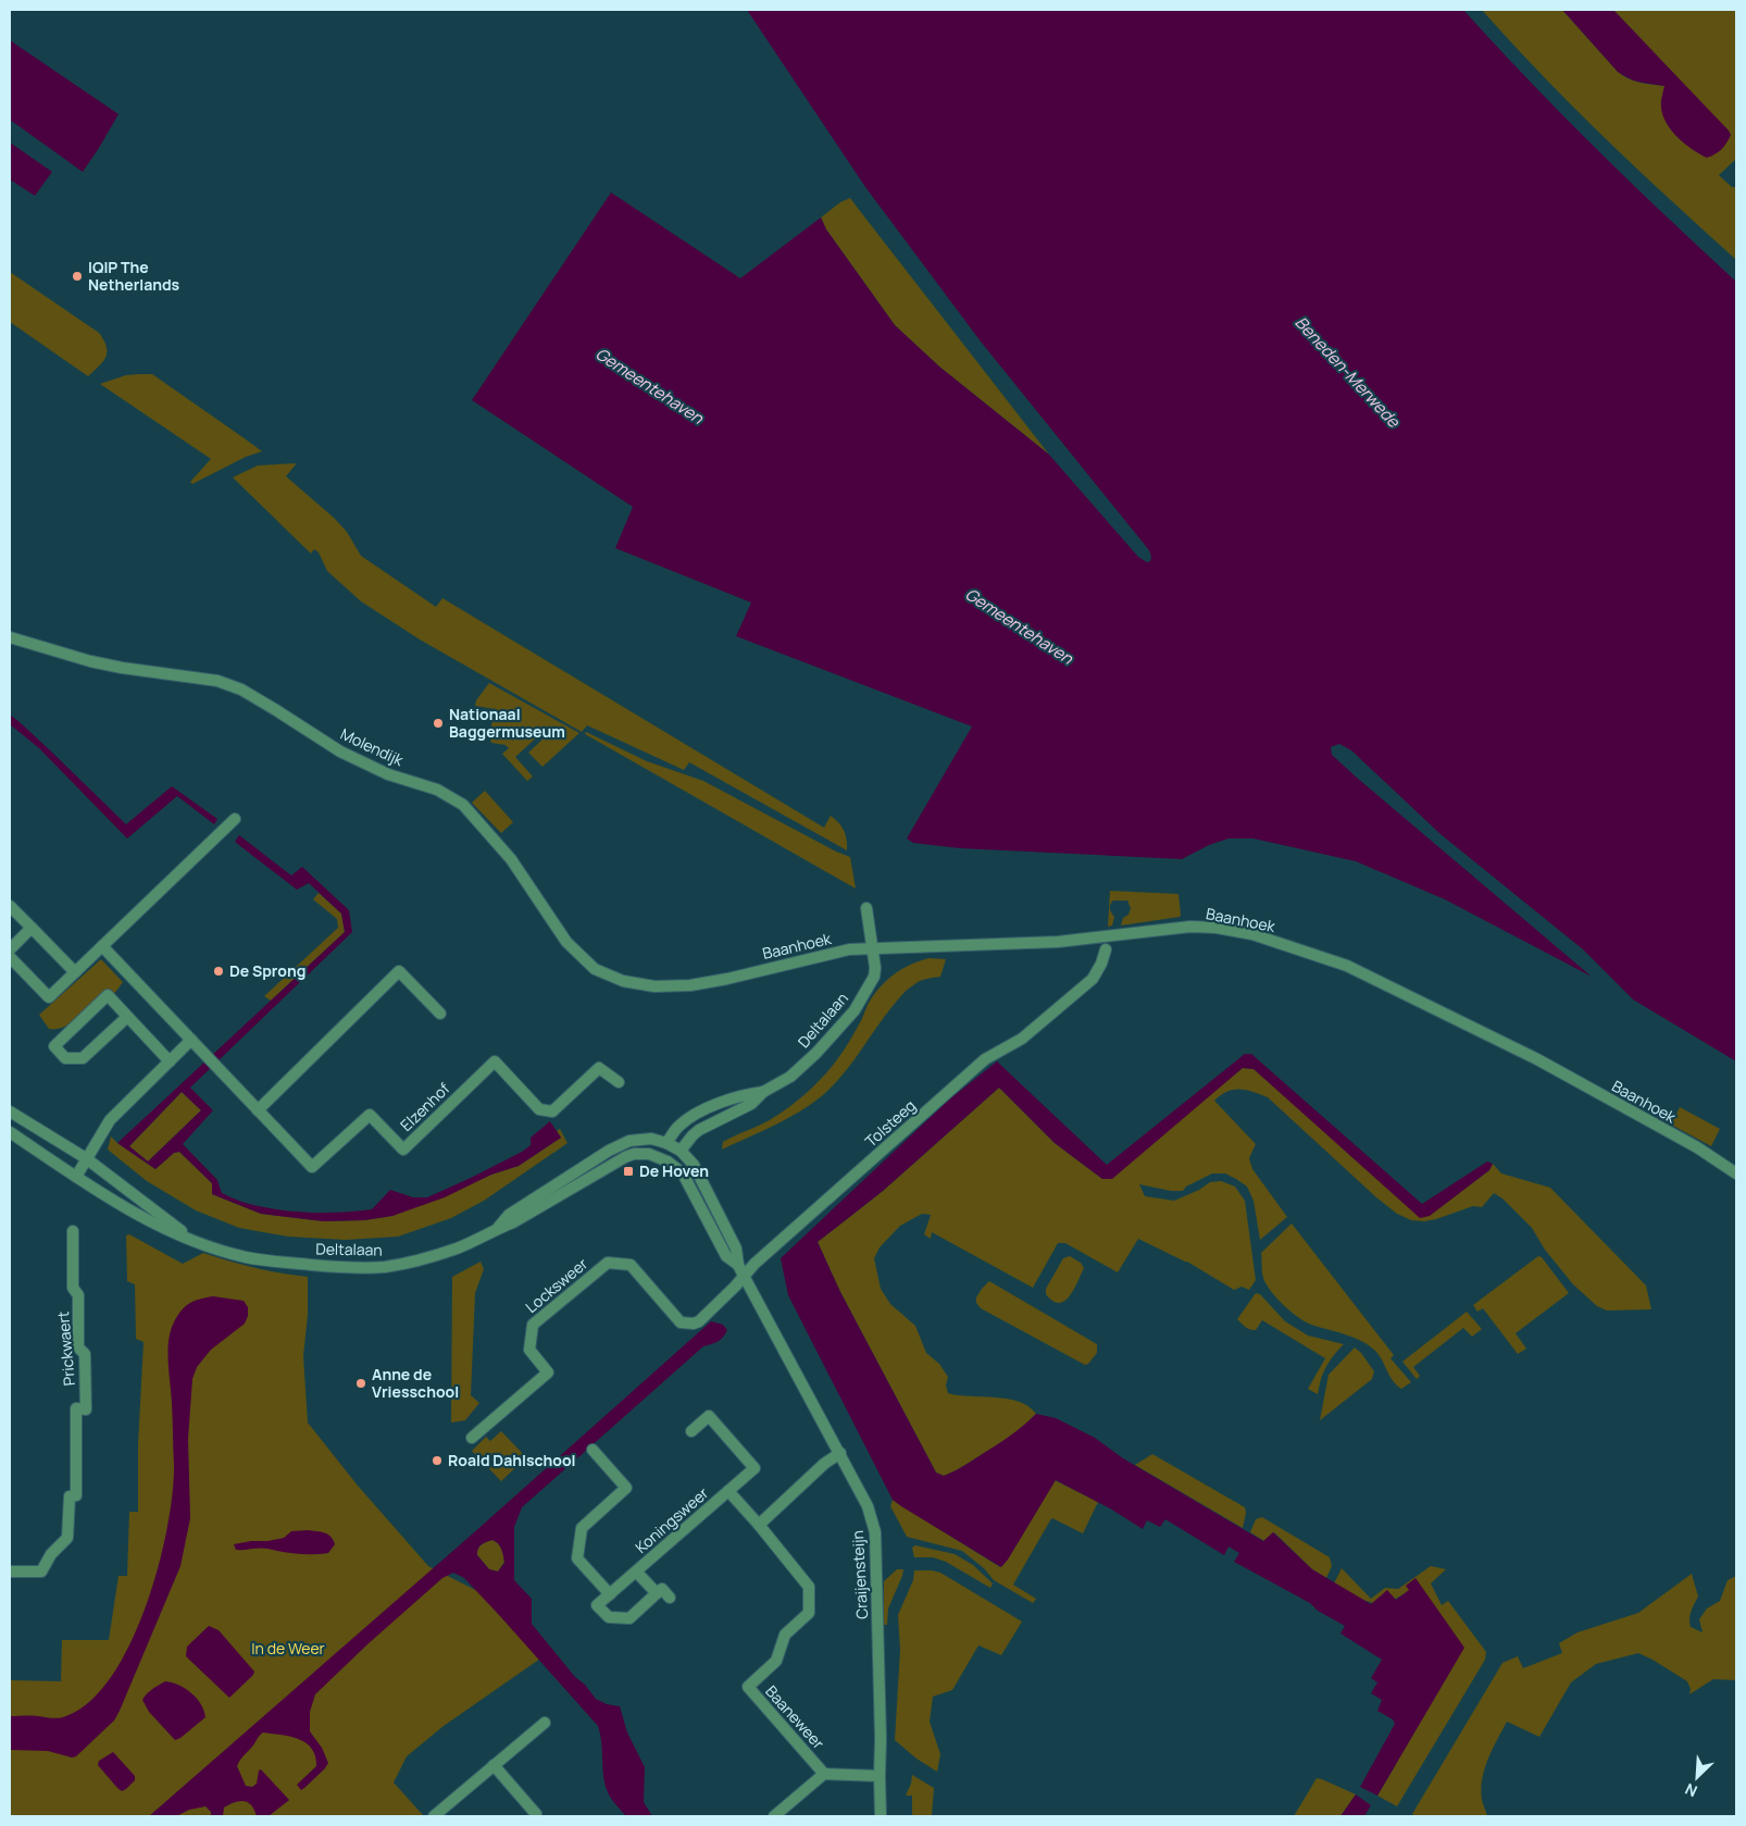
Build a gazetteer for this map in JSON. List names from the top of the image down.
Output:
{
  "streets": {
    "street": [
      "Molendijk",
      "Baanhoek",
      "Deltalaan",
      "Elzenhof",
      "Tolsteeg",
      "Locksweer",
      "Prickwaert",
      "Koningsweer",
      "Craijensteijn",
      "Baaneweer"
    ]
  },
  "crossings": [
    ["Molendijk", "Baanhoek"],
    ["Baanhoek", "Deltalaan"],
    ["Deltalaan", "Craijensteijn"],
    ["Tolsteeg", "Locksweer"],
    ["Tolsteeg", "Craijensteijn"],
    ["Koningsweer", "Baaneweer"]
  ],
  "water": ["Beneden-Merwede", "Gemeentehaven"],
  "parks": ["In de Weer"],
  "places": {
    "other": [
      "IQIP The Netherlands",
      "Nationaal Baggermuseum",
      "De Sprong",
      "Anne de Vriesschool",
      "Roald Dahlschool"
    ],
    "transit": ["De Hoven"]
  },
  "north": "bottom left"
}
